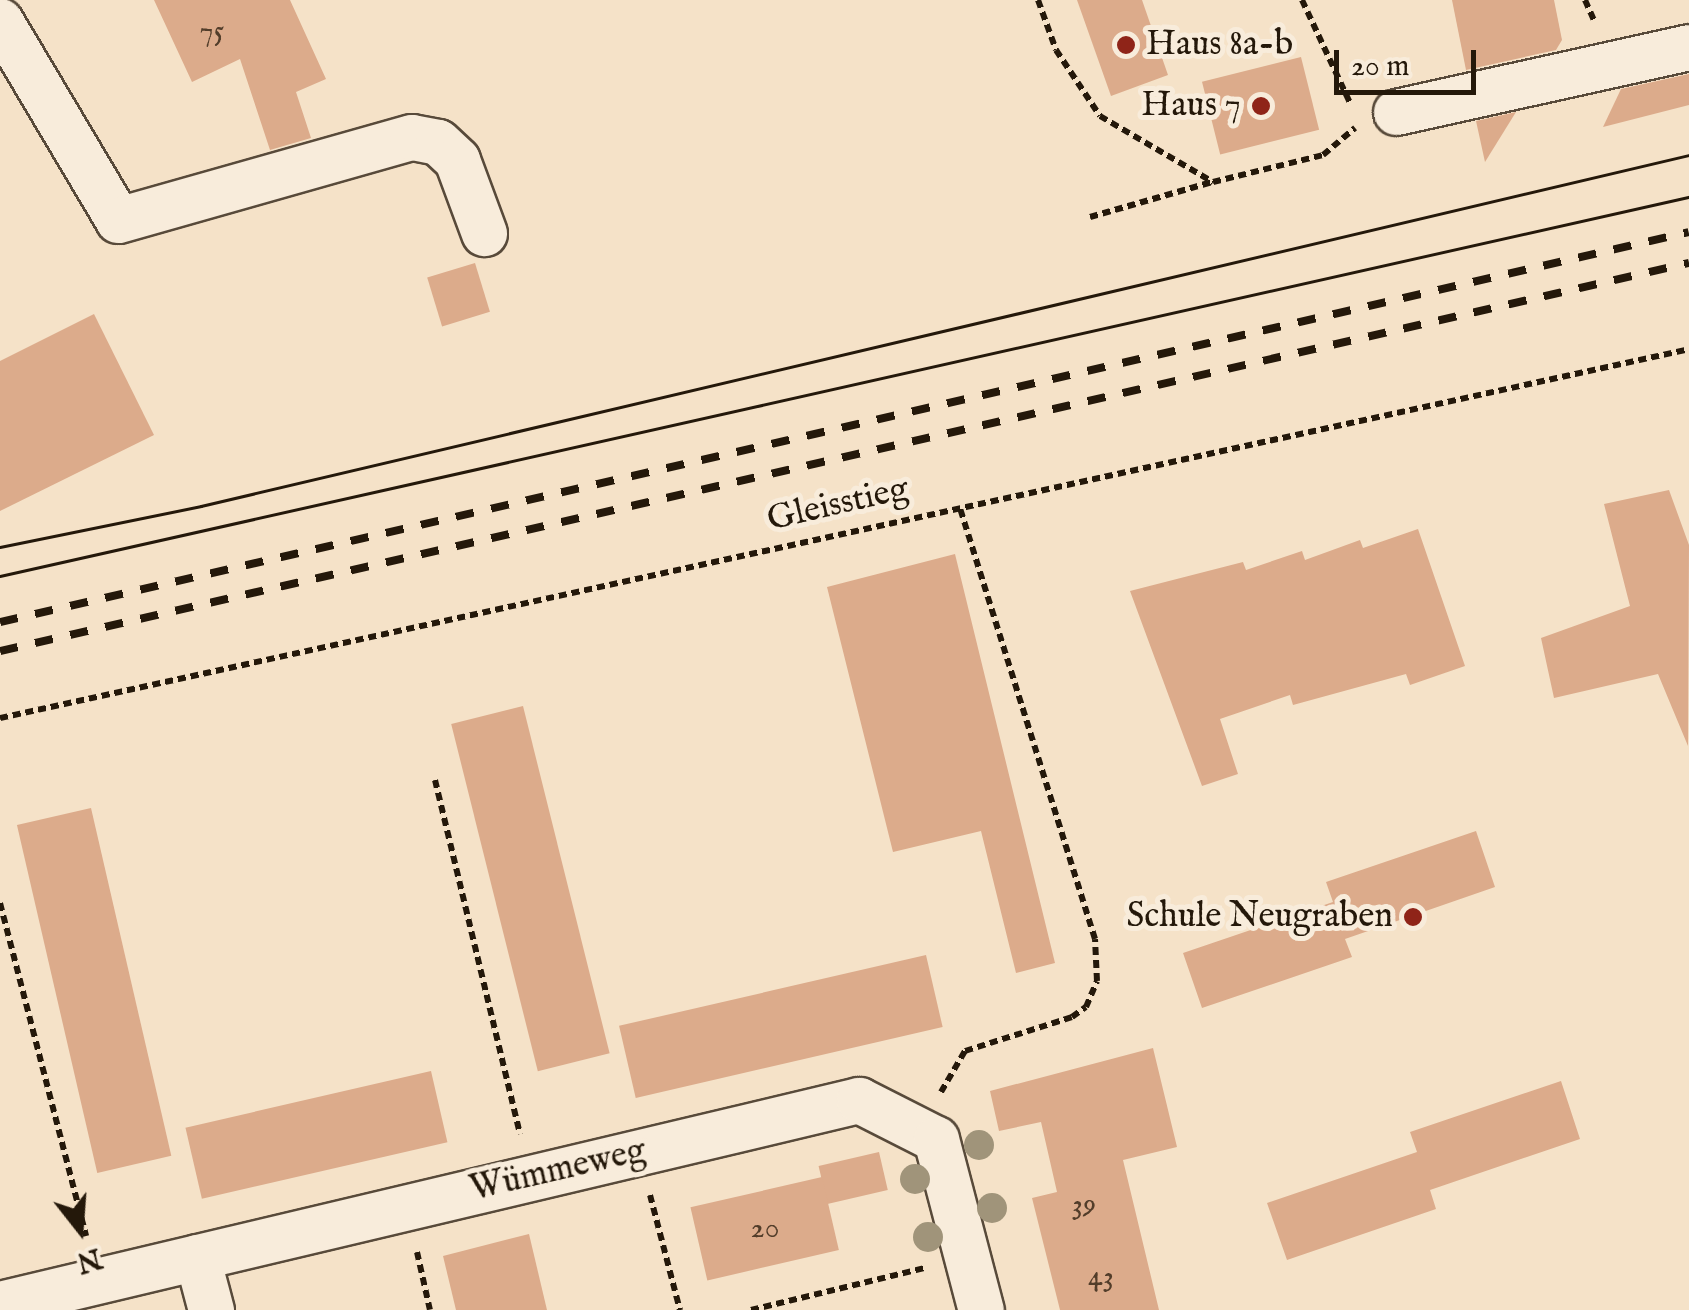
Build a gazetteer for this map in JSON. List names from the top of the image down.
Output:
{
  "streets": {
    "street": ["Wümmeweg"],
    "path": ["Gleisstieg"]
  },
  "places": ["Haus 8a-b", "Haus 7", "Schule Neugraben"],
  "house_numbers": [
    "75",
    "39",
    "20",
    "43"
  ],
  "scale_bar": "20 m",
  "north": "bottom"
}
